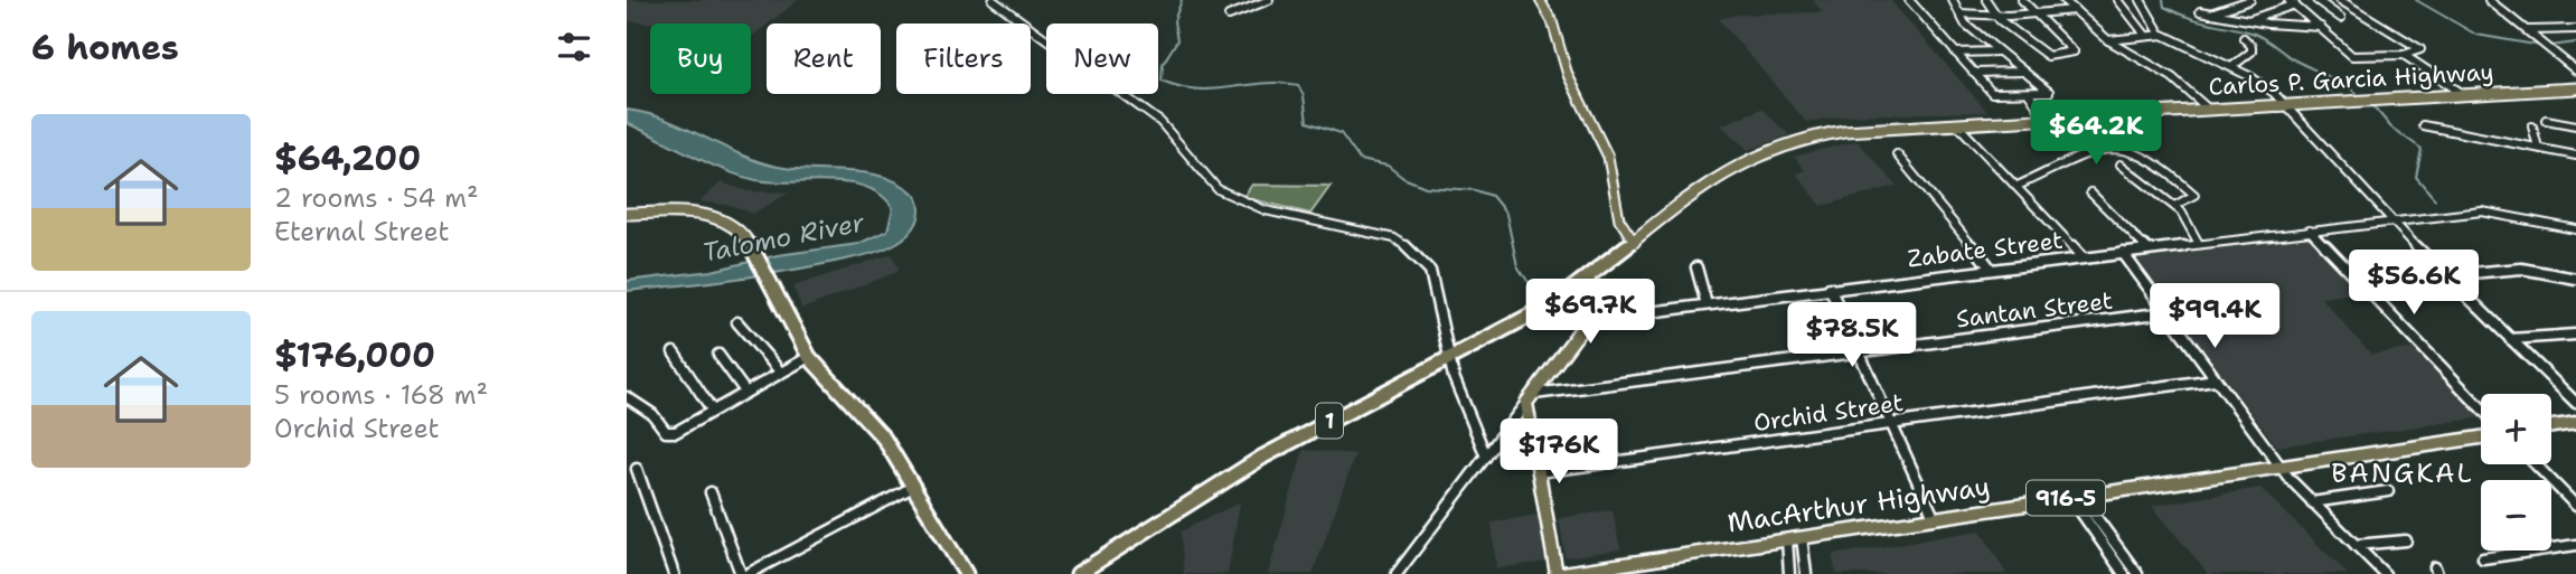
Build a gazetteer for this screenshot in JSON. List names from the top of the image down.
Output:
{
  "streets": {
    "highway": ["Carlos P. Garcia Highway", "1"],
    "main road": ["916-5", "MacArthur Highway"],
    "street": ["Zabate Street", "Santan Street", "Orchid Street"]
  },
  "districts": ["BANGKAL"],
  "water": ["Talomo River"],
  "page": {
    "heading": "6 homes",
    "chip": [
      "Buy",
      "Rent",
      "Filters",
      "New"
    ],
    "list": [
      {
        "name": "$64,200",
        "note": "2 rooms · 54 m² · Eternal Street"
      },
      {
        "name": "$176,000",
        "note": "5 rooms · 168 m² · Orchid Street"
      }
    ],
    "price": [
      "$64.2K",
      "$56.6K",
      "$69.7K",
      "$99.4K",
      "$78.5K",
      "$176K"
    ],
    "map_buttons": ["+", "−"]
  }
}
